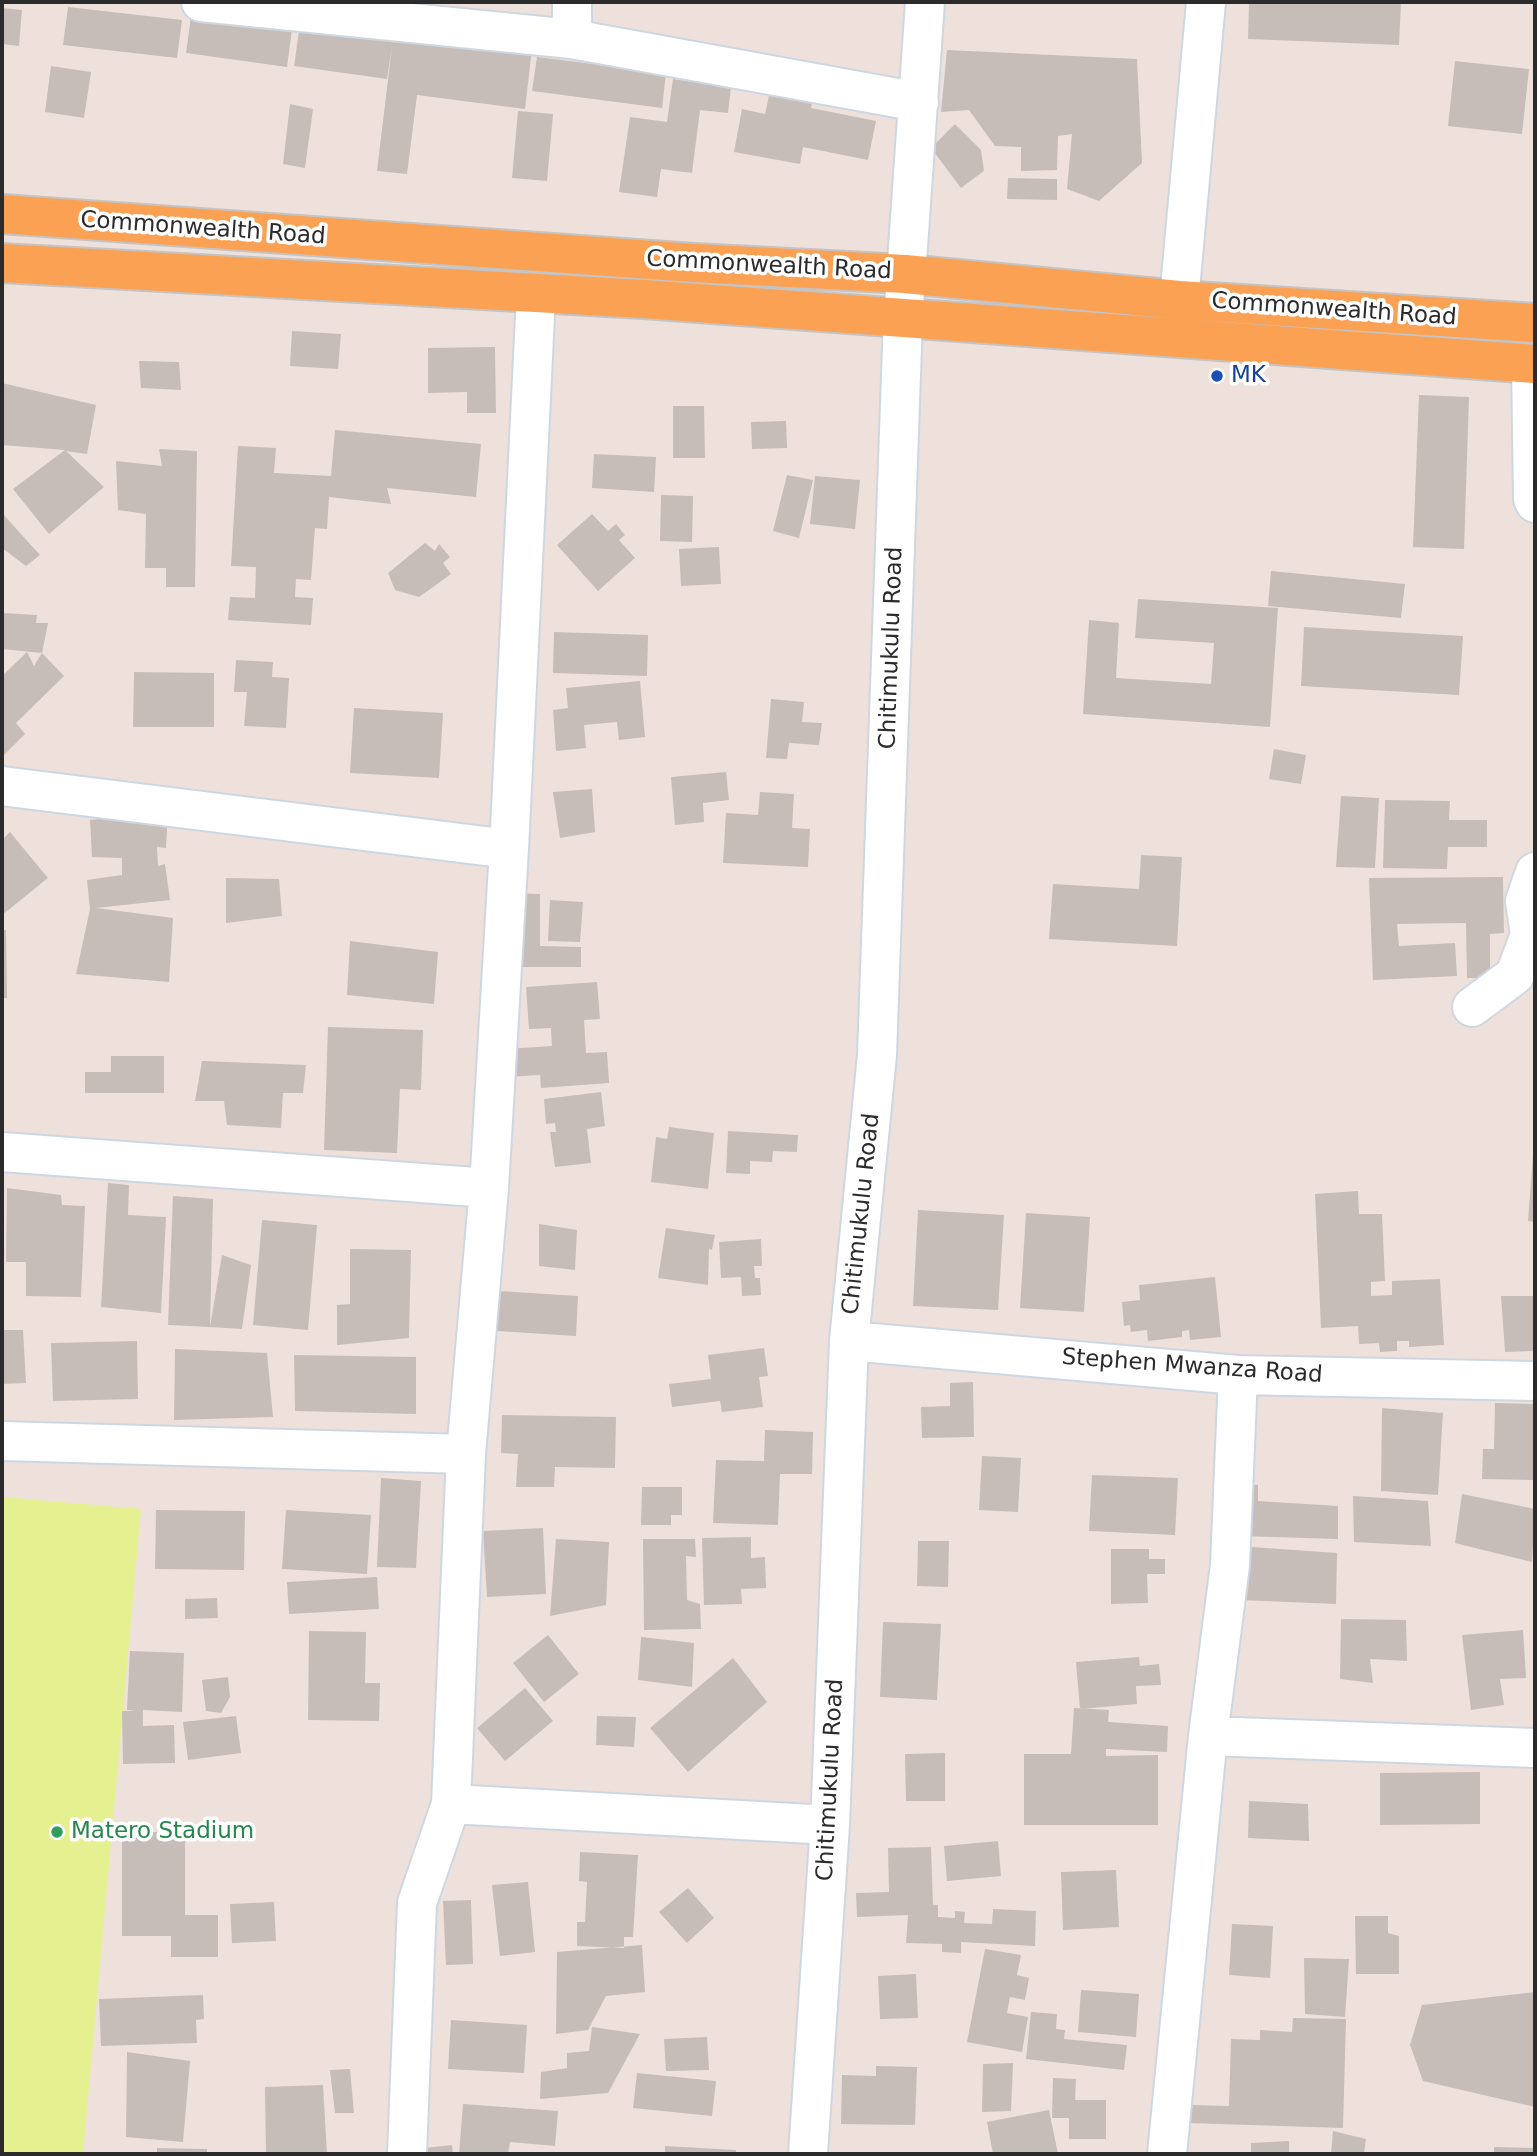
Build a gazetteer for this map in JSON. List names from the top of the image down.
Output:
{
  "streets": {
    "main road": ["Commonwealth Road"],
    "street": ["Chitimukulu Road", "Stephen Mwanza Road"]
  },
  "crossings": [
    ["Commonwealth Road", "Chitimukulu Road"],
    ["Chitimukulu Road", "Stephen Mwanza Road"]
  ],
  "places": ["MK", "Matero Stadium"]
}
